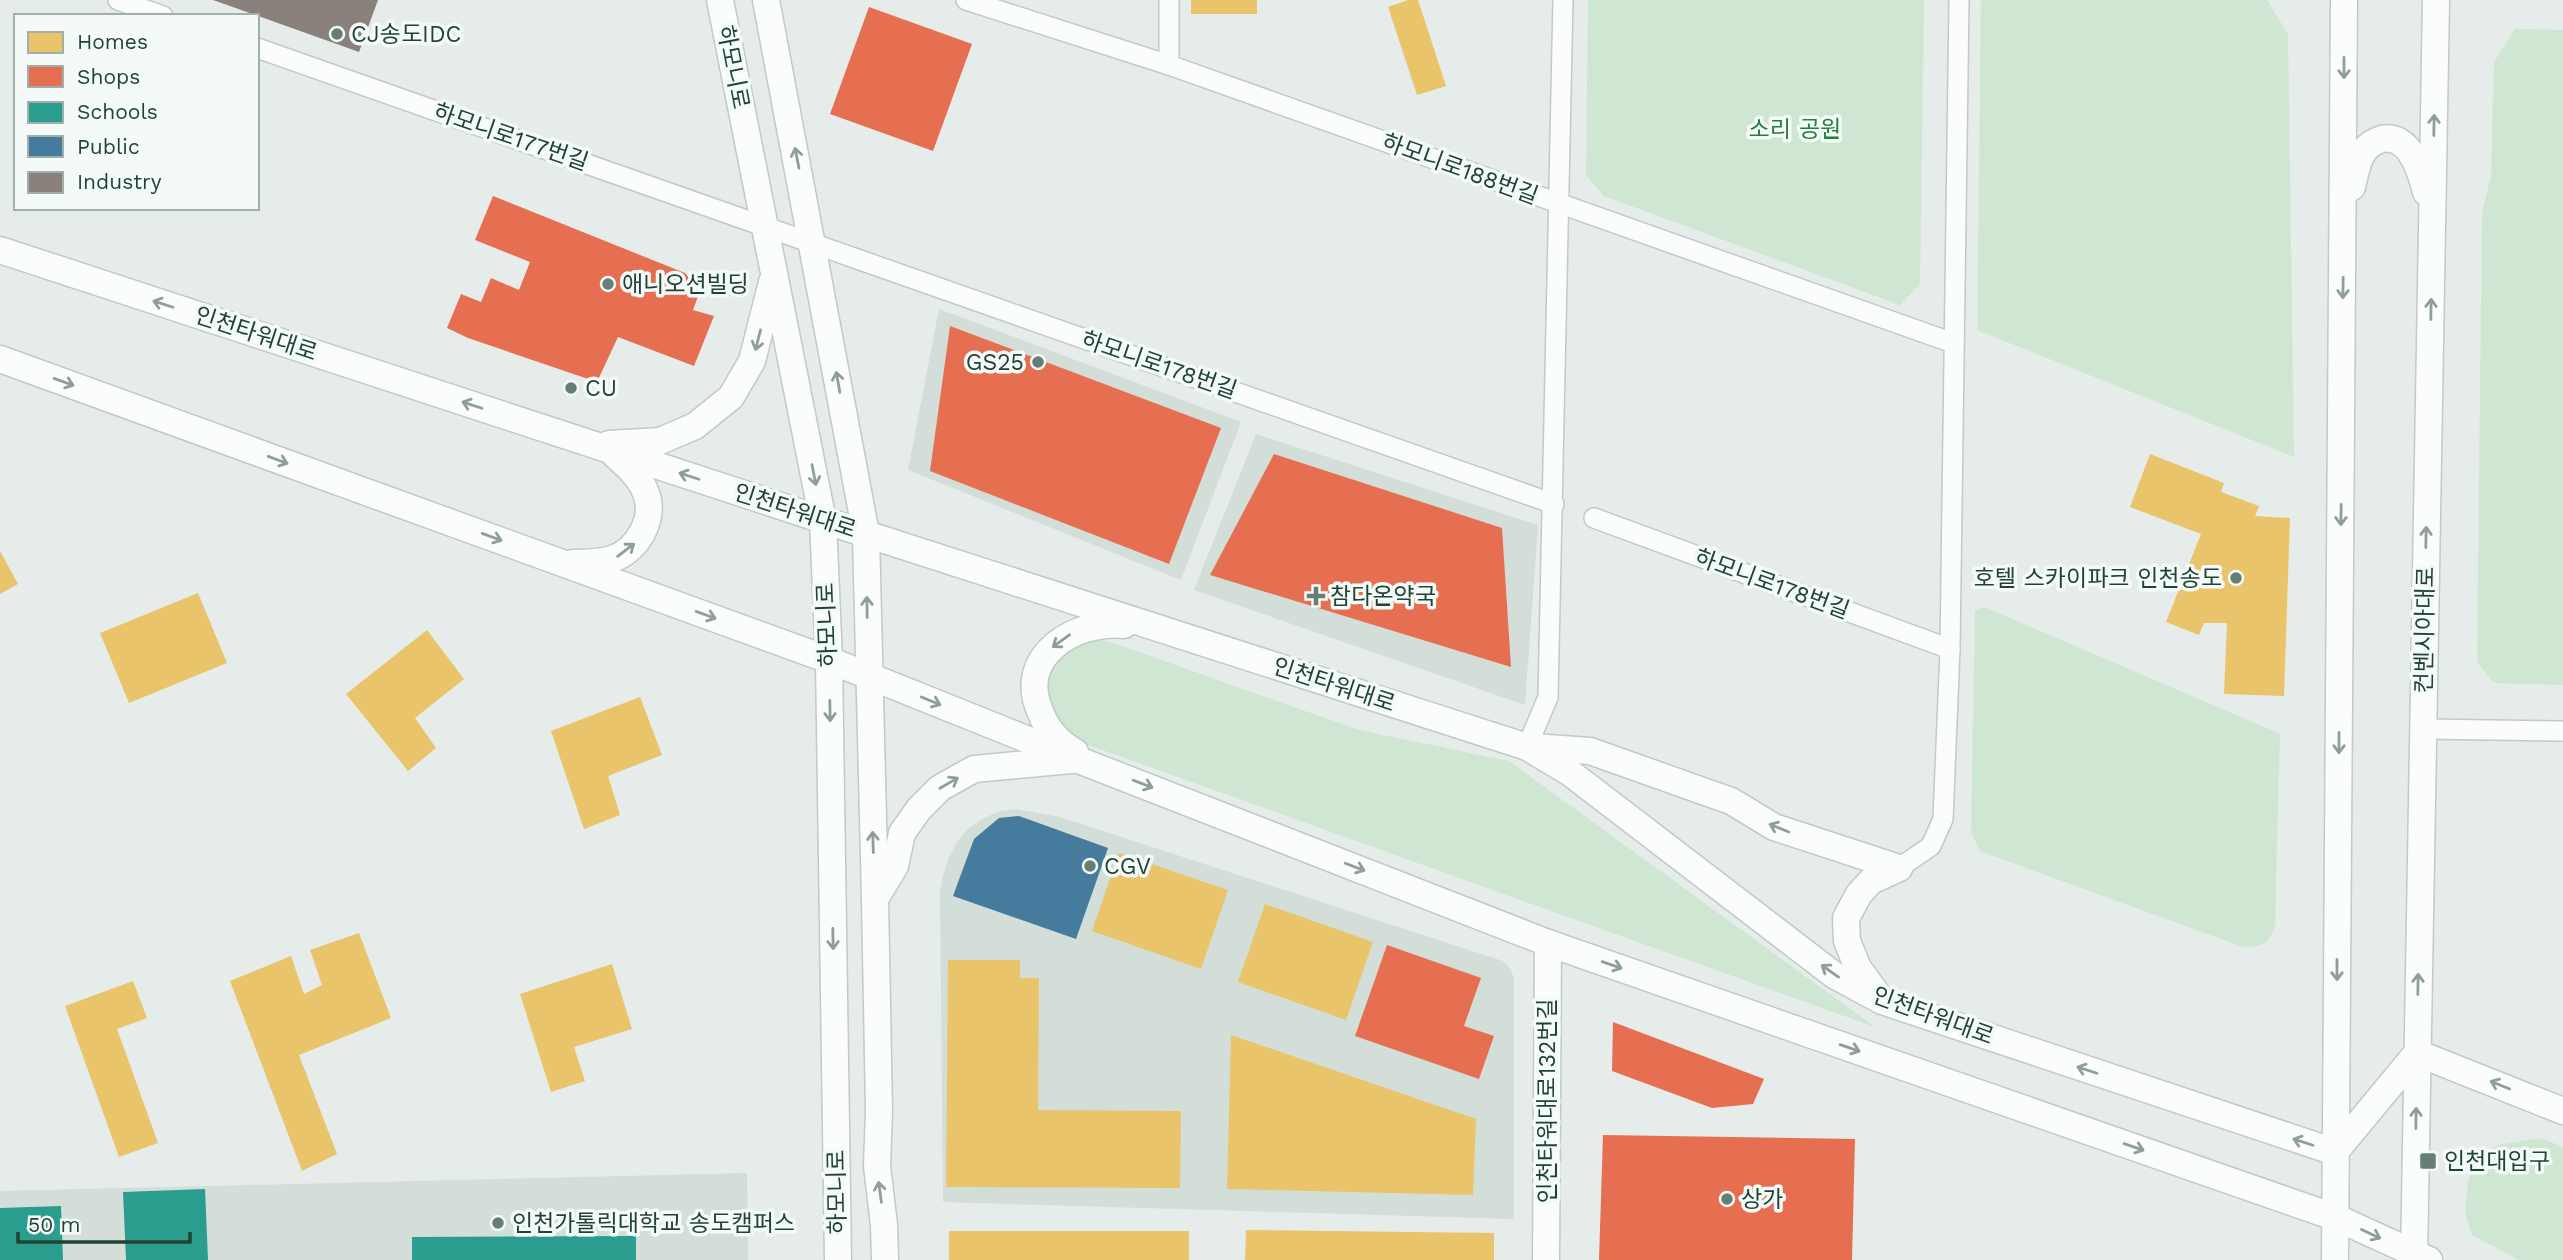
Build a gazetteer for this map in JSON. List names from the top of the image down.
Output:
{
  "streets": {
    "main road": [
      "하모니로",
      "인천타워대로",
      "컨벤시아대로",
      "인천타워대로132번길"
    ],
    "street": ["하모니로177번길", "하모니로188번길", "하모니로178번길"]
  },
  "crossings": [
    ["하모니로", "하모니로177번길"],
    ["하모니로", "인천타워대로"],
    ["하모니로", "하모니로178번길"],
    ["하모니로177번길", "하모니로178번길"]
  ],
  "parks": ["소리 공원"],
  "places": {
    "other": [
      "CJ송도IDC",
      "애니오션빌딩",
      "GS25",
      "CU",
      "호텔 스카이파크 인천송도",
      "CGV",
      "상가",
      "인천가톨릭대학교 송도캠퍼스"
    ],
    "health": ["참다온약국"],
    "transit": ["인천대입구"]
  },
  "legend": [
    "Homes",
    "Shops",
    "Schools",
    "Public",
    "Industry"
  ],
  "scale_bar": "50 m"
}
